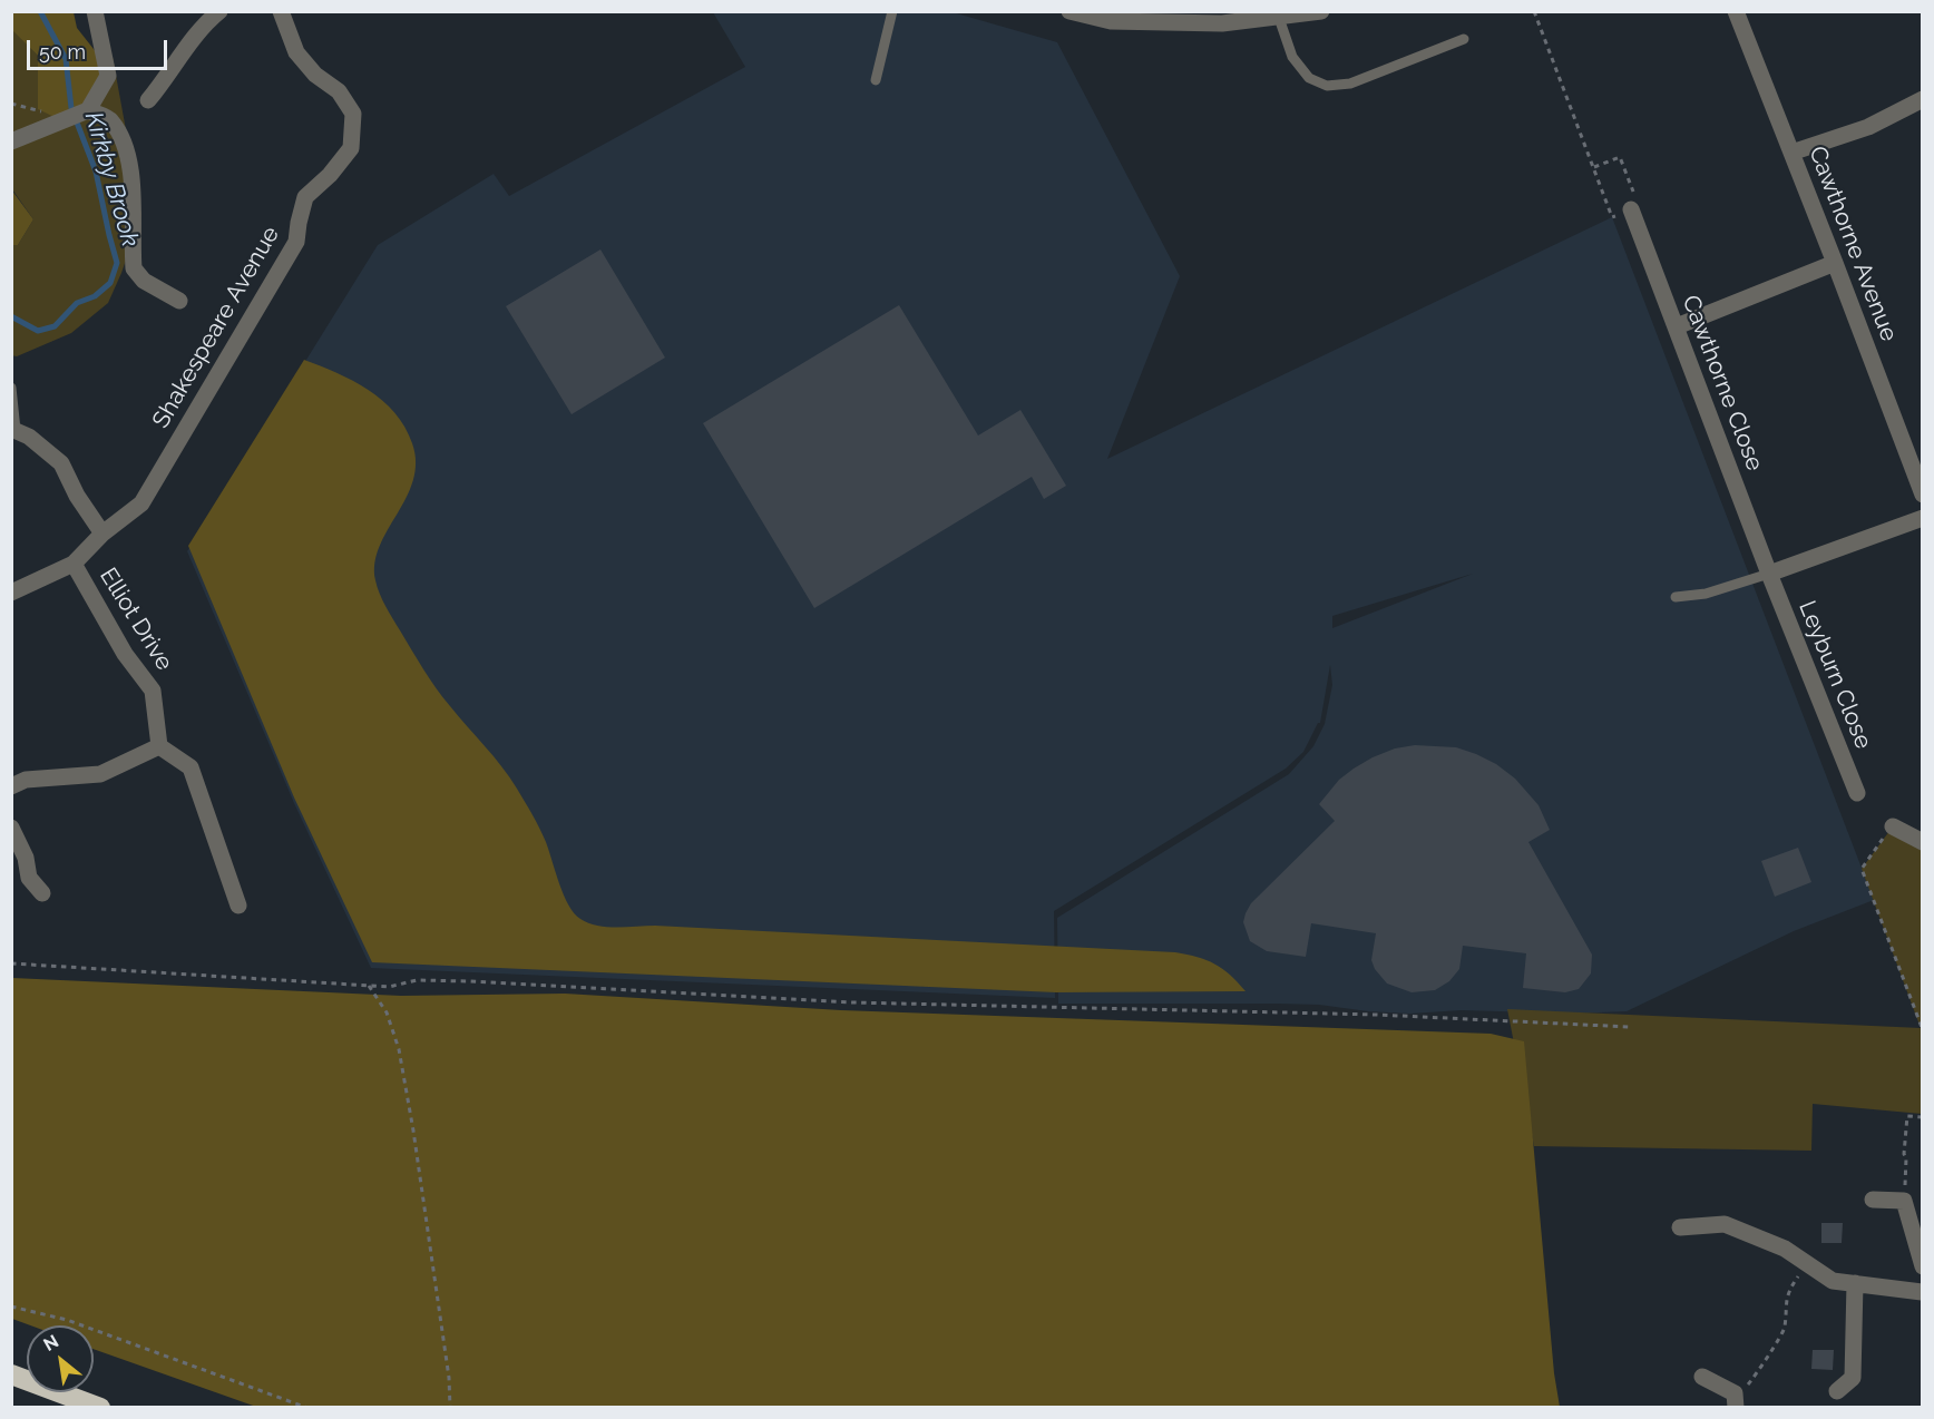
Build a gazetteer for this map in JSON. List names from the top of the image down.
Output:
{
  "streets": {
    "street": [
      "Cawthorne Avenue",
      "Shakespeare Avenue",
      "Cawthorne Close",
      "Elliot Drive",
      "Leyburn Close"
    ]
  },
  "crossings": [
    ["Shakespeare Avenue", "Elliot Drive"],
    ["Cawthorne Close", "Leyburn Close"]
  ],
  "water": ["Kirkby Brook"],
  "scale_bar": "50 m",
  "north": "top left"
}
